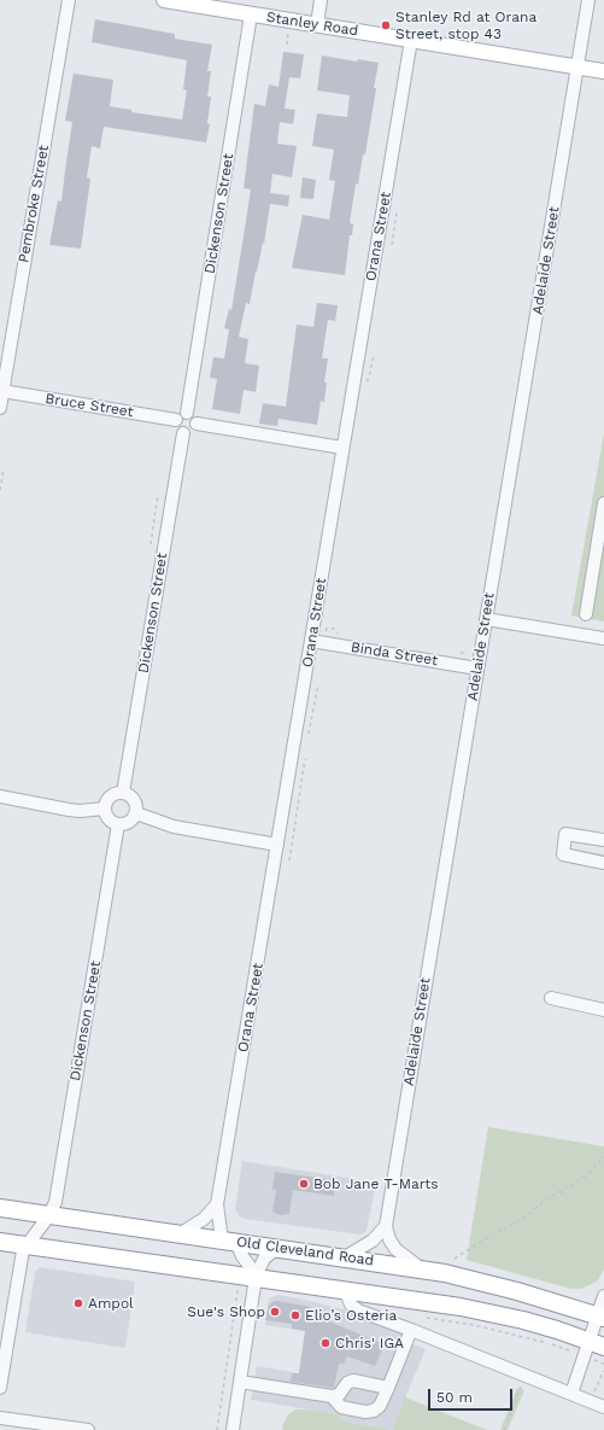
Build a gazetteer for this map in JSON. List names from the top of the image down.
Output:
{
  "streets": {
    "highway": ["Old Cleveland Road"],
    "main road": ["Stanley Road"],
    "street": [
      "Pembroke Street",
      "Dickenson Street",
      "Orana Street",
      "Adelaide Street",
      "Bruce Street",
      "Binda Street"
    ]
  },
  "crossings": [
    ["Stanley Road", "Dickenson Street"],
    ["Stanley Road", "Orana Street"],
    ["Stanley Road", "Adelaide Street"],
    ["Pembroke Street", "Bruce Street"],
    ["Dickenson Street", "Bruce Street"],
    ["Dickenson Street", "Old Cleveland Road"],
    ["Orana Street", "Binda Street"],
    ["Orana Street", "Old Cleveland Road"],
    ["Adelaide Street", "Binda Street"]
  ],
  "places": [
    "Stanley Rd at Orana Street, stop 43",
    "Bob Jane T-Marts",
    "Ampol",
    "Sue's Shop",
    "Elio’s Osteria",
    "Chris' IGA"
  ],
  "scale_bar": "50 m"
}
